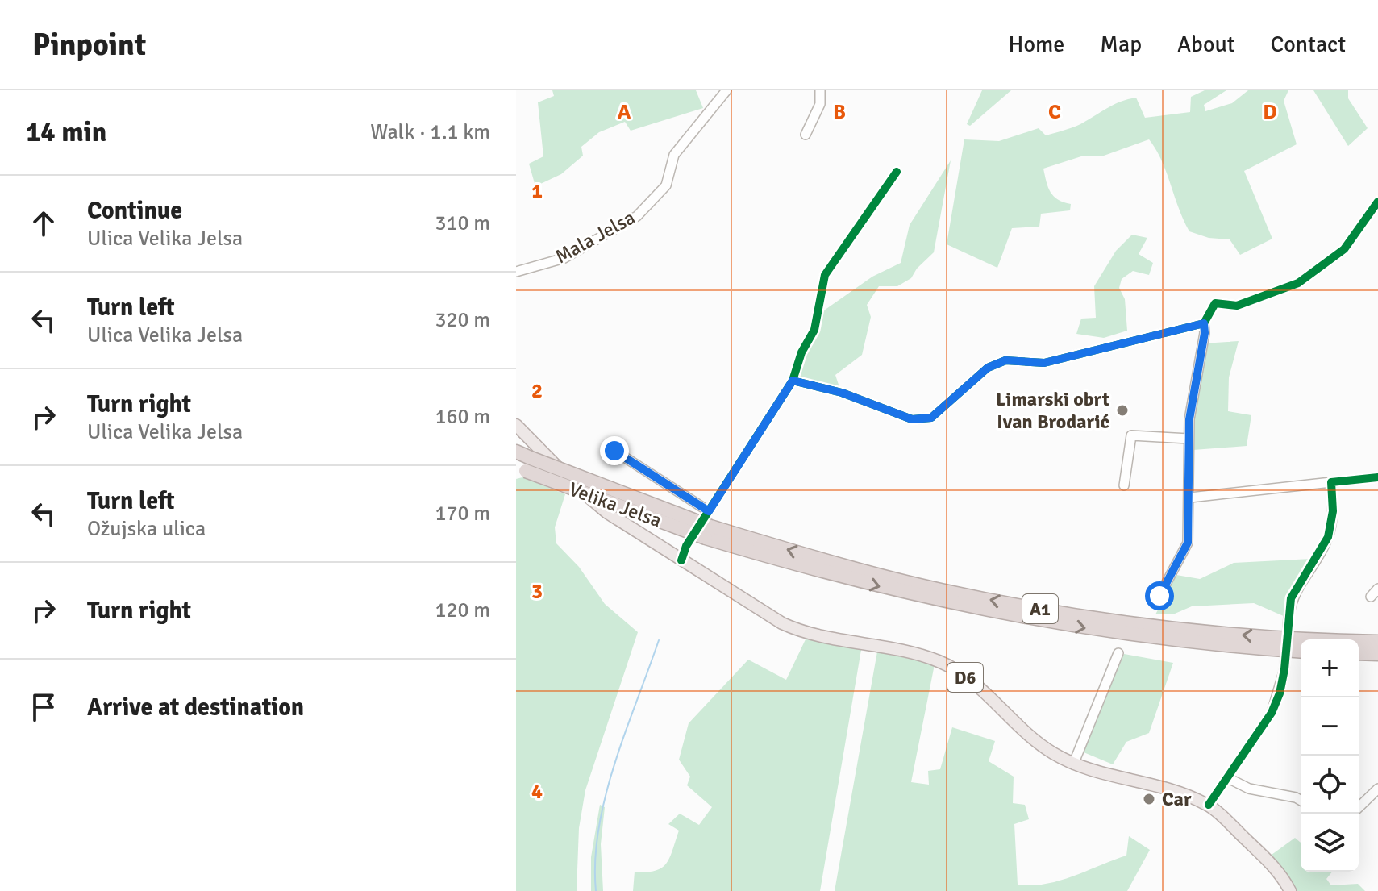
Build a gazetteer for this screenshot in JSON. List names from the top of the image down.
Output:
{
  "streets": {
    "highway": ["Velika Jelsa", "A1"],
    "main road": ["D6"],
    "street": ["Mala Jelsa"]
  },
  "crossings": [
    ["Velika Jelsa", "A1"]
  ],
  "places": ["Limarski obrt Ivan Brodarić", "Car"],
  "page": {
    "header": "Pinpoint",
    "nav": [
      "Home",
      "Map",
      "About",
      "Contact"
    ],
    "heading": ["14 min", "Walk · 1.1 km"],
    "list": [
      ["Continue", "Ulica Velika Jelsa", "310 m"],
      ["Turn left", "Ulica Velika Jelsa", "320 m"],
      ["Turn right", "Ulica Velika Jelsa", "160 m"],
      ["Turn left", "Ožujska ulica", "170 m"],
      ["Turn right", "120 m"],
      "Arrive at destination"
    ],
    "map_buttons": ["+", "−"]
  },
  "grid": {
    "columns": [
      "A",
      "B",
      "C",
      "D"
    ],
    "rows": [
      "1",
      "2",
      "3",
      "4"
    ]
  }
}
